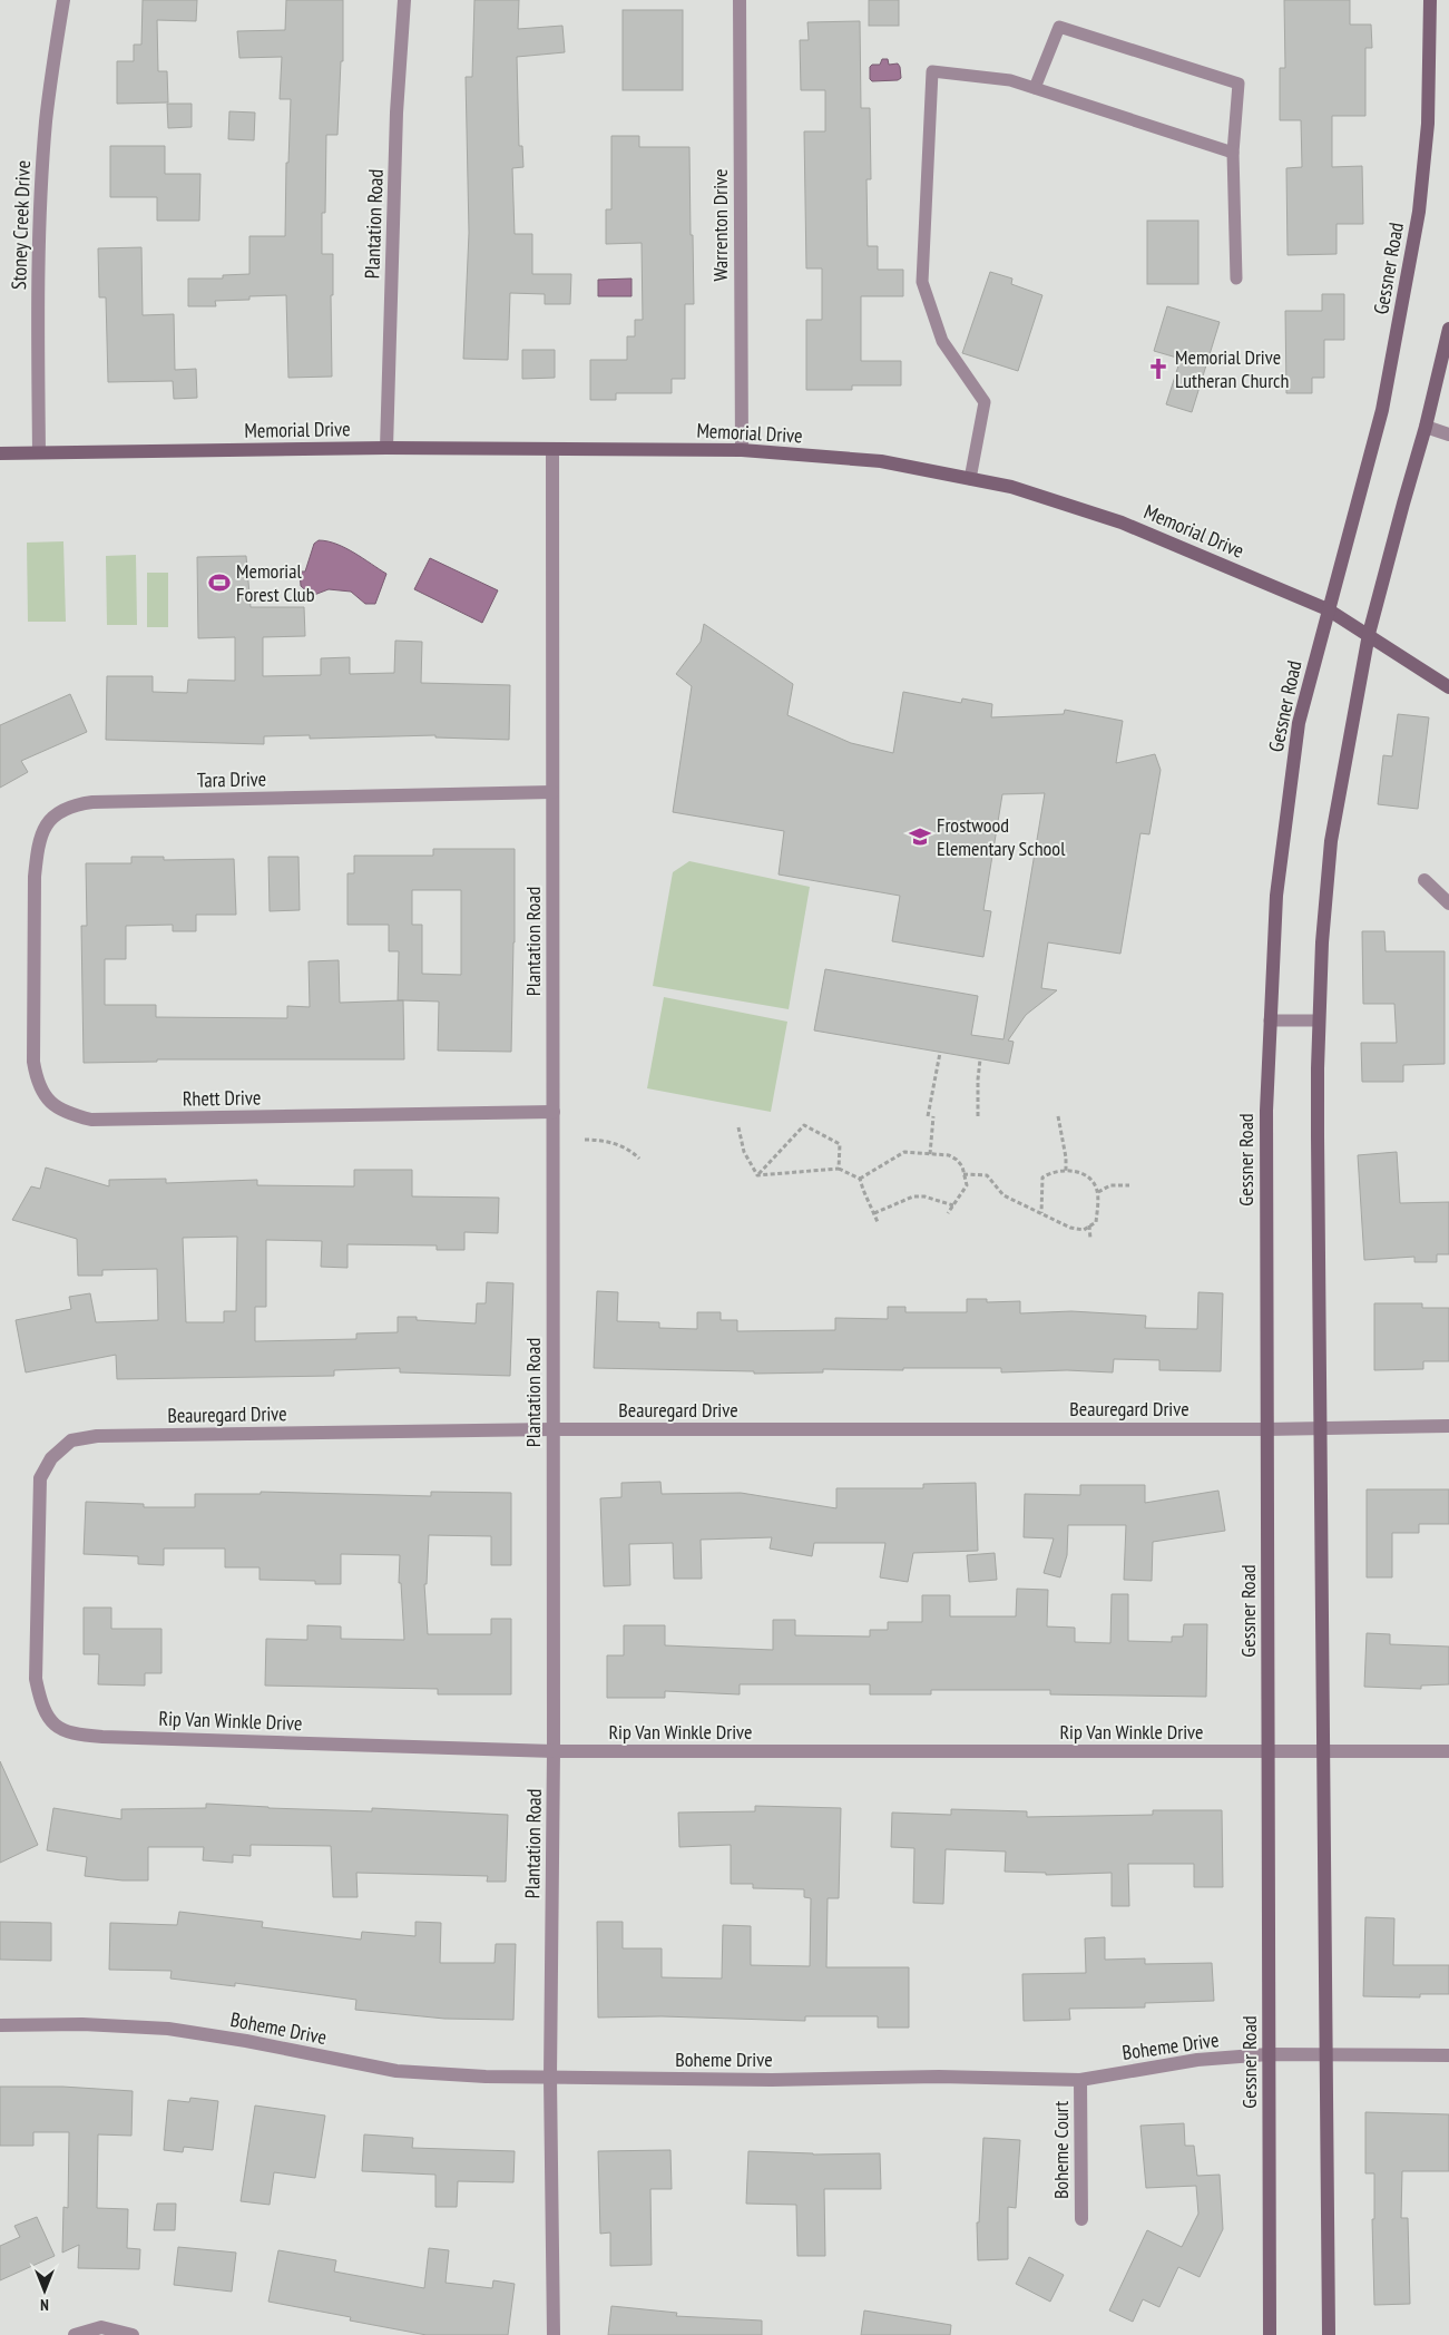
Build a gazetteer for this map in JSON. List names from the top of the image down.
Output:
{
  "streets": {
    "main road": ["Gessner Road", "Memorial Drive"],
    "street": [
      "Plantation Road",
      "Stoney Creek Drive",
      "Warrenton Drive",
      "Tara Drive",
      "Rhett Drive",
      "Beauregard Drive",
      "Rip Van Winkle Drive",
      "Boheme Drive",
      "Boheme Court"
    ]
  },
  "crossings": [
    ["Plantation Road", "Memorial Drive"],
    ["Plantation Road", "Tara Drive"],
    ["Plantation Road", "Rhett Drive"],
    ["Plantation Road", "Beauregard Drive"],
    ["Plantation Road", "Rip Van Winkle Drive"],
    ["Plantation Road", "Boheme Drive"],
    ["Stoney Creek Drive", "Memorial Drive"],
    ["Warrenton Drive", "Memorial Drive"],
    ["Gessner Road", "Memorial Drive"],
    ["Gessner Road", "Beauregard Drive"],
    ["Gessner Road", "Rip Van Winkle Drive"],
    ["Gessner Road", "Boheme Drive"],
    ["Tara Drive", "Rhett Drive"],
    ["Beauregard Drive", "Rip Van Winkle Drive"],
    ["Boheme Drive", "Boheme Court"]
  ],
  "places": {
    "church": ["Memorial Drive Lutheran Church"],
    "sports": ["Memorial Forest Club"],
    "school or university": ["Frostwood Elementary School"]
  },
  "north": "bottom"
}
